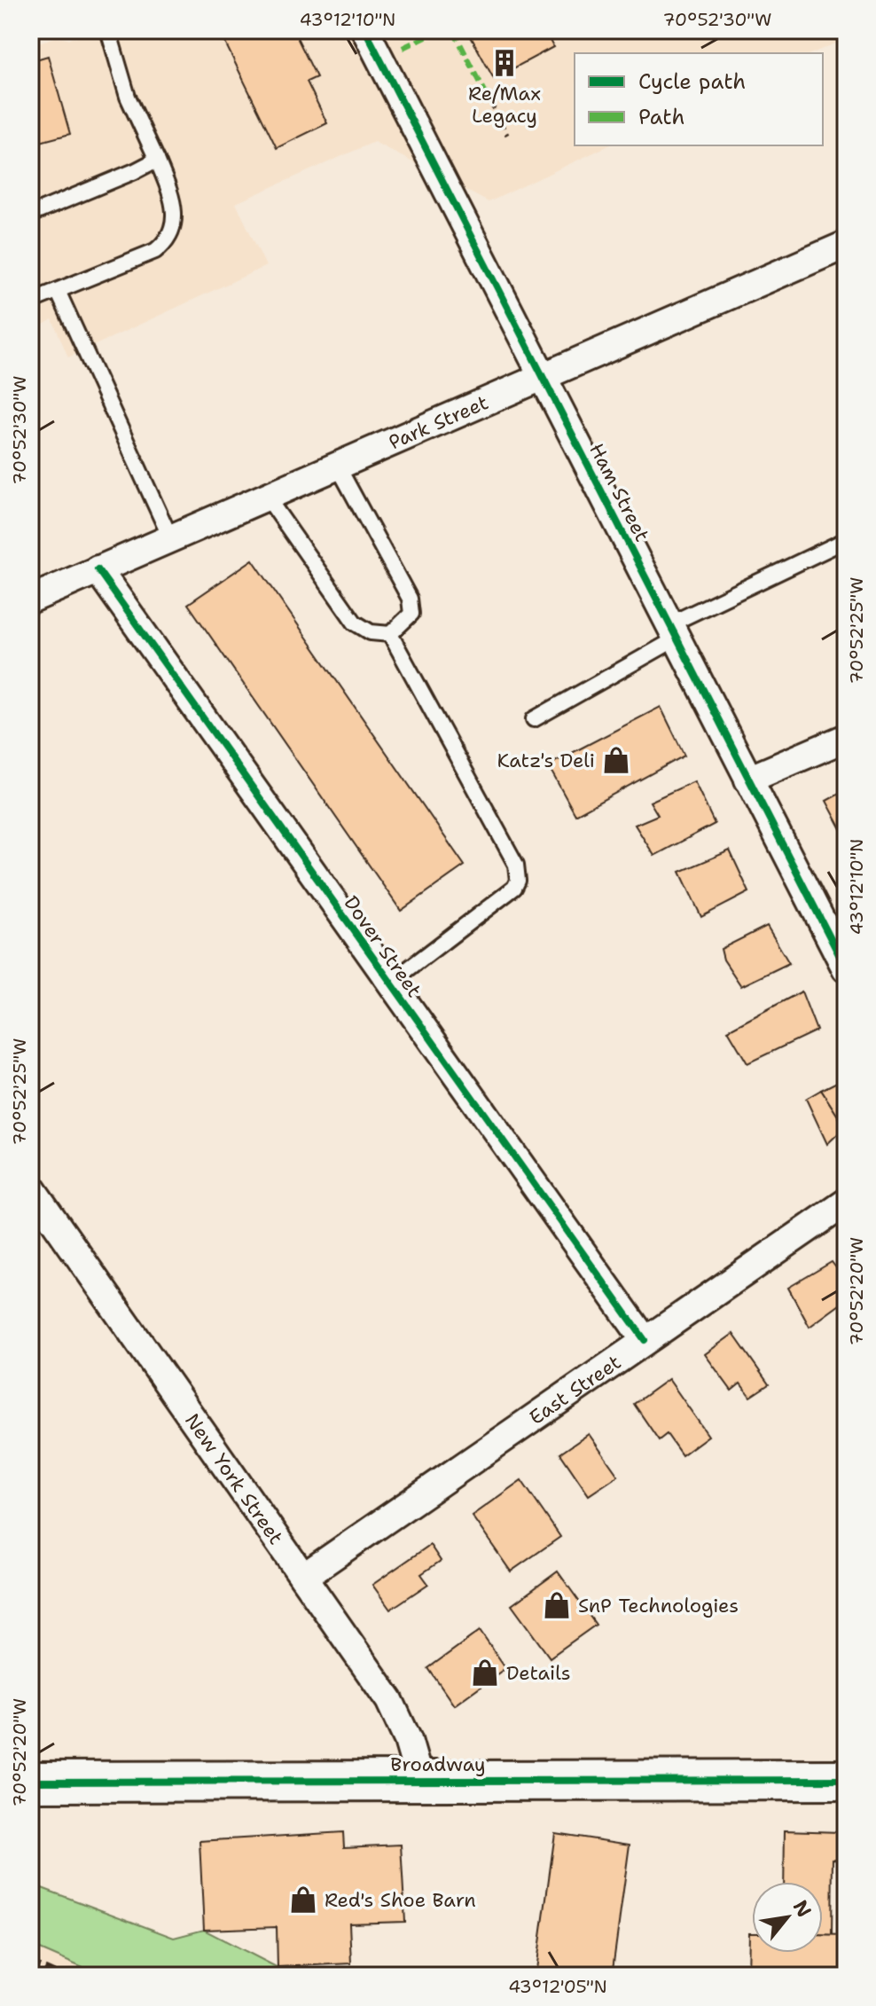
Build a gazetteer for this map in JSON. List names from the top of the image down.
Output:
{
  "streets": {
    "street": [
      "Park Street",
      "Ham Street",
      "Dover Street",
      "East Street",
      "New York Street",
      "Broadway"
    ]
  },
  "crossings": [
    ["Park Street", "Ham Street"],
    ["Park Street", "Dover Street"],
    ["Dover Street", "East Street"],
    ["East Street", "New York Street"],
    ["New York Street", "Broadway"]
  ],
  "places": {
    "building": ["Re/Max Legacy"],
    "shop": [
      "Katz's Deli",
      "SnP Technologies",
      "Details",
      "Red's Shoe Barn"
    ]
  },
  "legend": ["Cycle path", "Path"],
  "north": "top right",
  "coordinates": [
    "43°12'10\"N",
    "70°52'30\"W",
    "70°52'25\"W",
    "70°52'20\"W",
    "43°12'05\"N"
  ]
}
